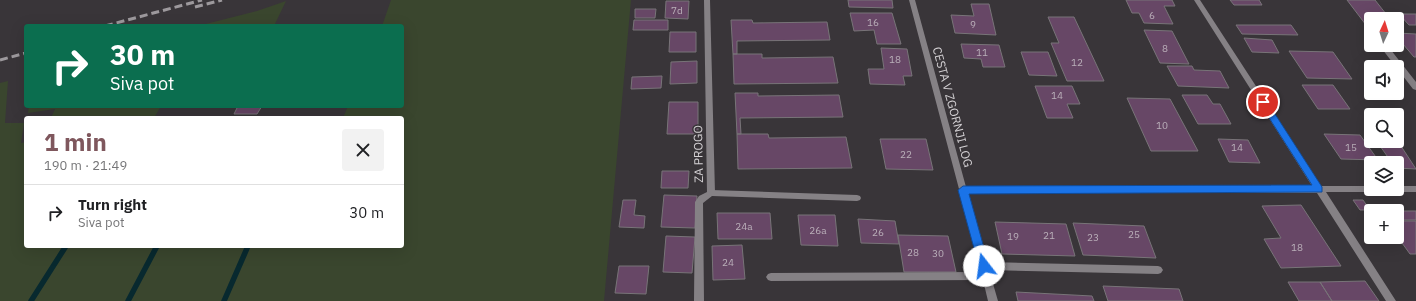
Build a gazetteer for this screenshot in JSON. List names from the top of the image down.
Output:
{
  "streets": {
    "street": ["CESTA V ZGORNJI LOG", "ZA PROGO"]
  },
  "house_numbers": [
    "7d",
    "6",
    "16",
    "9",
    "8",
    "11",
    "18",
    "12",
    "14",
    "10",
    "14",
    "15",
    "22",
    "24a",
    "26a",
    "26",
    "25",
    "21",
    "19",
    "23",
    "18",
    "28",
    "30",
    "24"
  ],
  "north": "top",
  "page": {
    "map_buttons": "+",
    "turn": ["30 m", "Siva pot"],
    "heading": ["1 min", "190 m · 21:49"],
    "list": [
      {
        "name": "Turn right",
        "note": "Siva pot",
        "value": "30 m"
      }
    ]
  }
}
